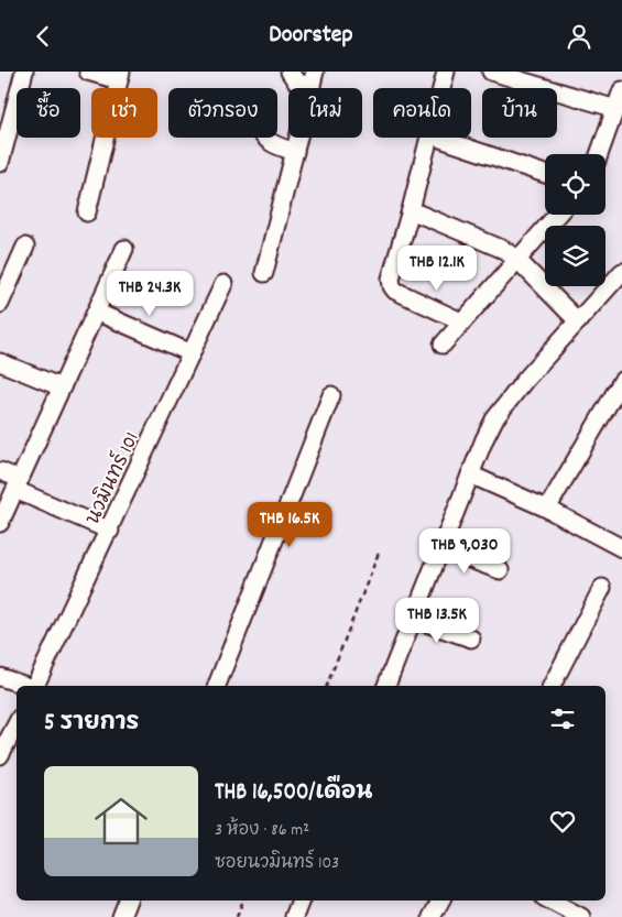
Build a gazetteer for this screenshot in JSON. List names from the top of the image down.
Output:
{
  "streets": {
    "street": ["นวมินทร์ 101"]
  },
  "page": {
    "header": "Doorstep",
    "chip": [
      "ซื้อ",
      "เช่า",
      "ตัวกรอง",
      "ใหม่",
      "คอนโด",
      "บ้าน"
    ],
    "price": [
      "THB 12.1K",
      "THB 24.3K",
      "THB 16.5K",
      "THB 9,030",
      "THB 13.5K"
    ],
    "heading": "5 รายการ",
    "list": [
      {
        "name": "THB 16,500/เดือน",
        "note": "3 ห้อง · 86 m² · ซอยนวมินทร์ 103"
      }
    ]
  }
}
